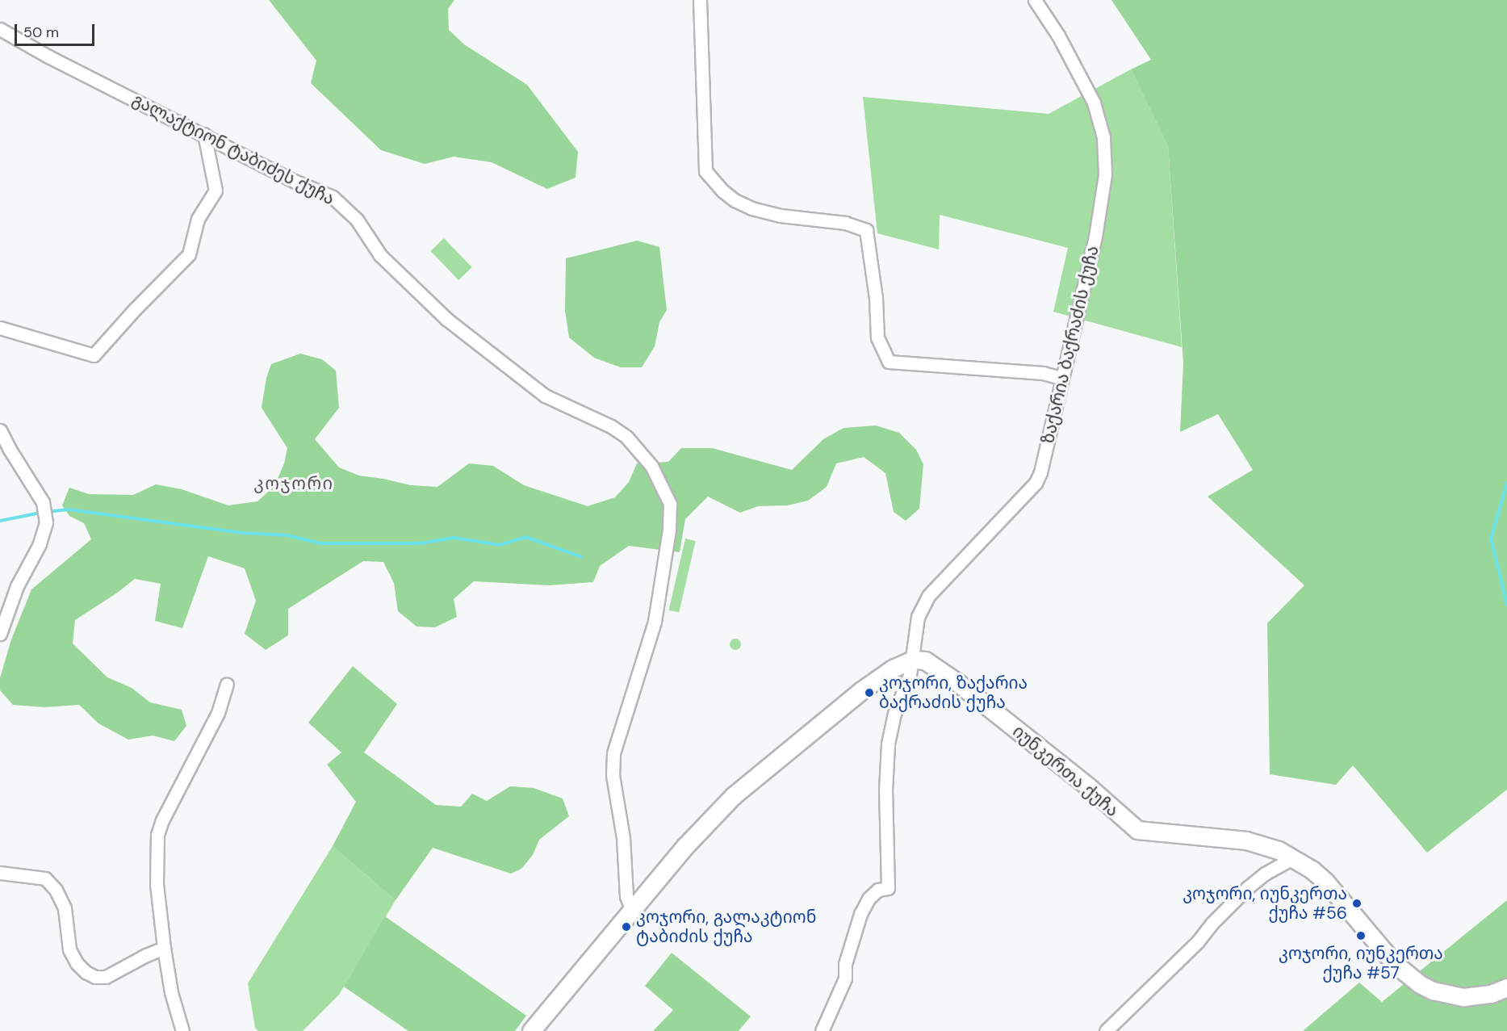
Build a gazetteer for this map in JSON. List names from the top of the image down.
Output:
{
  "streets": {
    "main road": ["იუნკერთა ქუჩა"],
    "street": ["გალაქტიონ ტაბიძეს ქუჩა", "ზაქარია ბაქრაძის ქუჩა"]
  },
  "crossings": [
    ["ზაქარია ბაქრაძის ქუჩა", "იუნკერთა ქუჩა"]
  ],
  "districts": ["კოჯორი"],
  "places": [
    "კოჯორი, ზაქარია ბაქრაძის ქუჩა",
    "კოჯორი, იუნკერთა ქუჩა #56",
    "კოჯორი, გალაკტიონ ტაბიძის ქუჩა",
    "კოჯორი, იუნკერთა ქუჩა #57"
  ],
  "scale_bar": "50 m"
}
